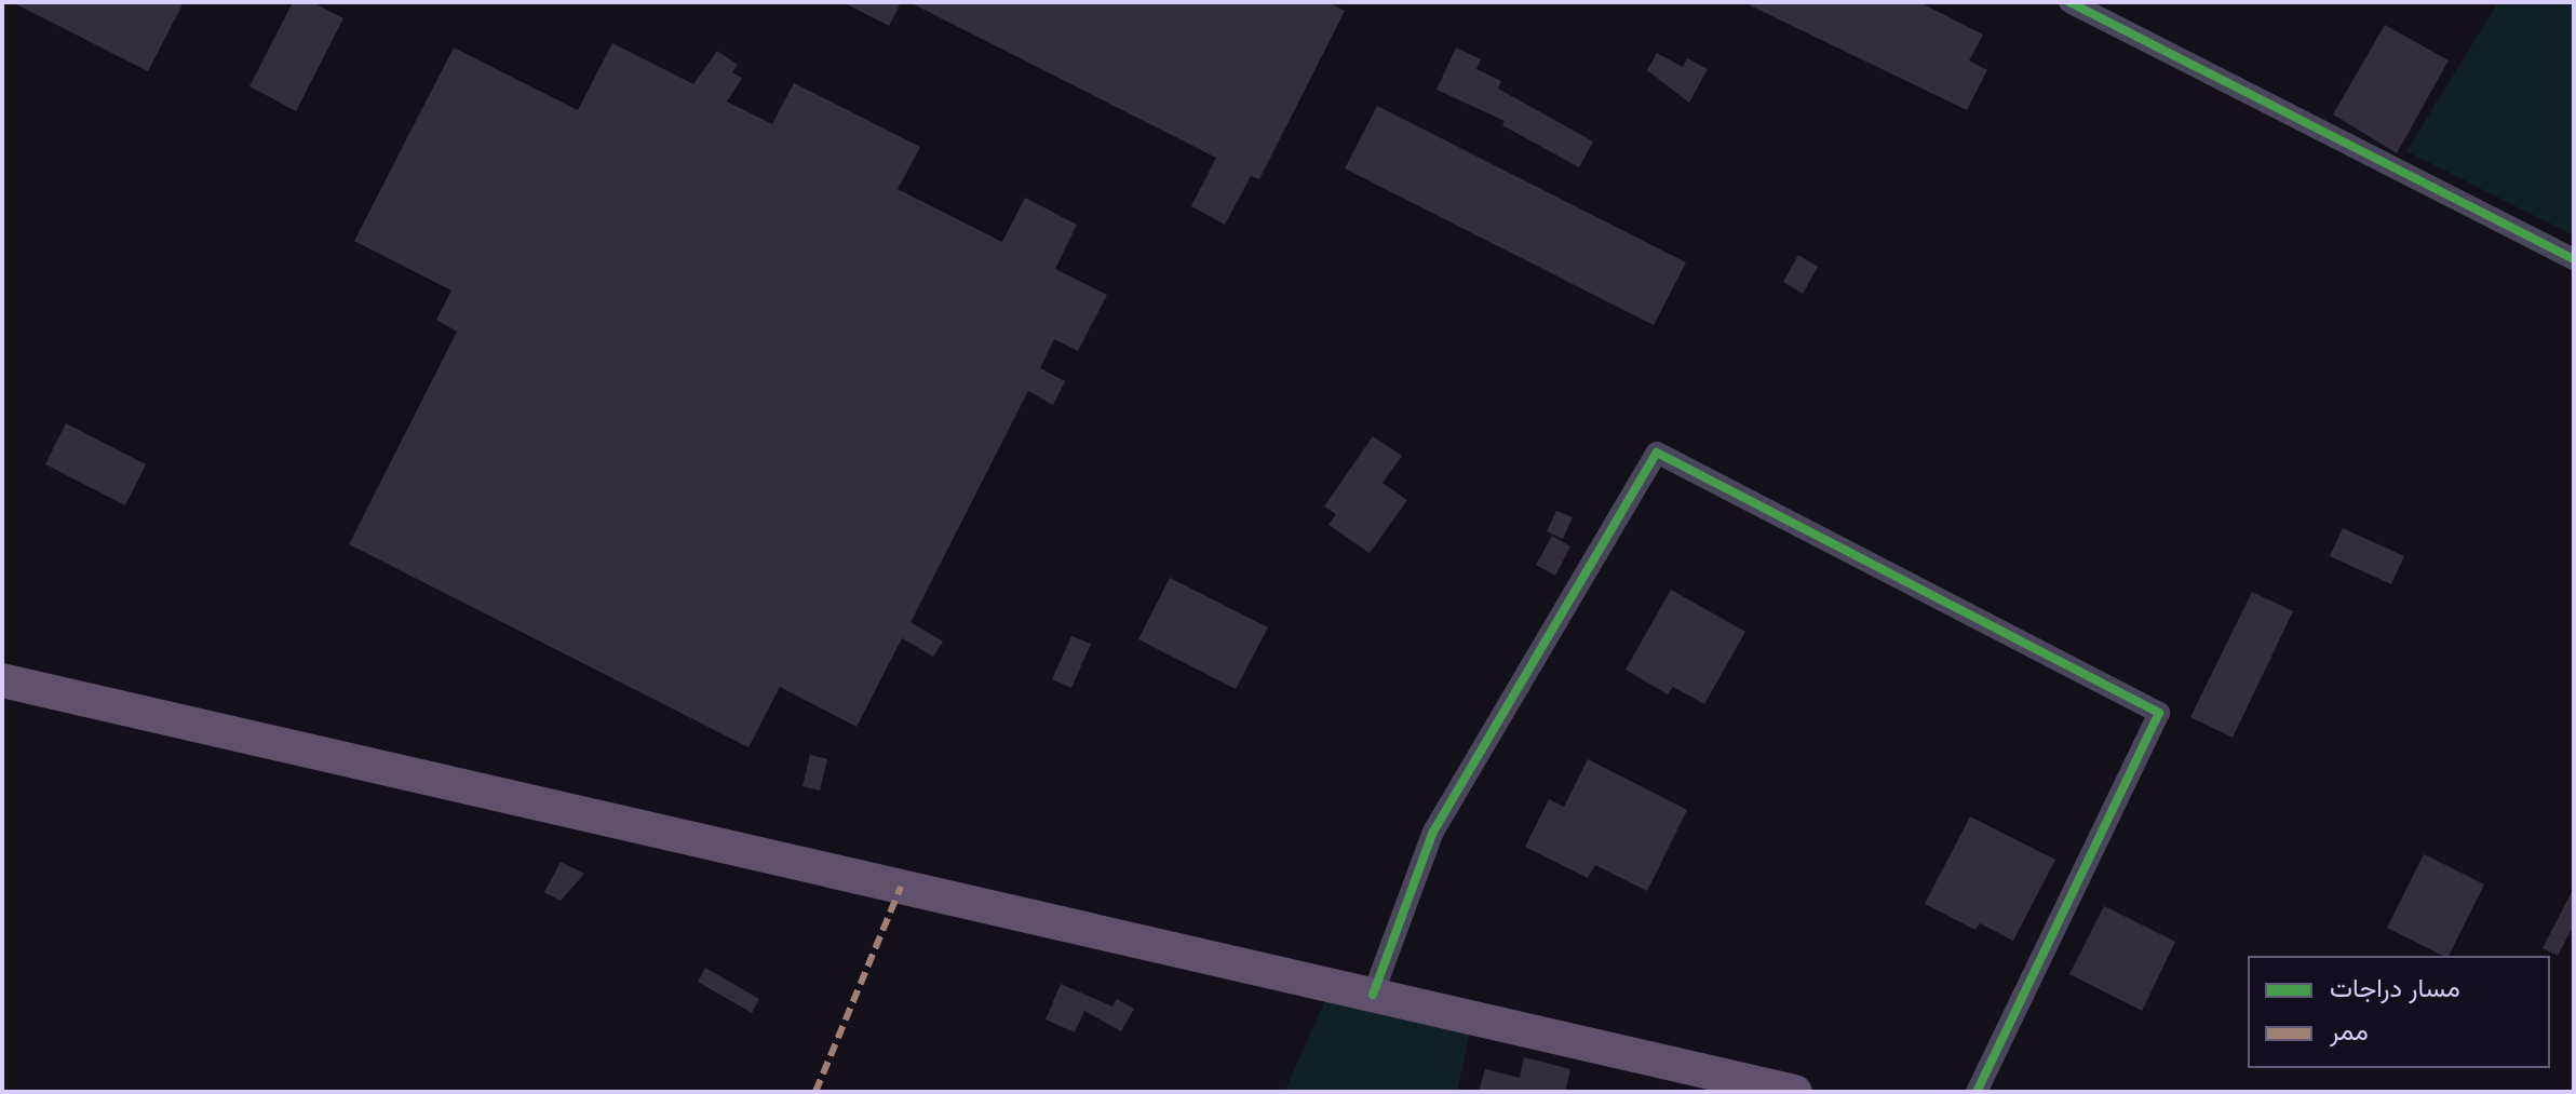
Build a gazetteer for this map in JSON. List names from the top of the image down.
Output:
{
  "legend": ["مسار دراجات", "ممر"]
}
